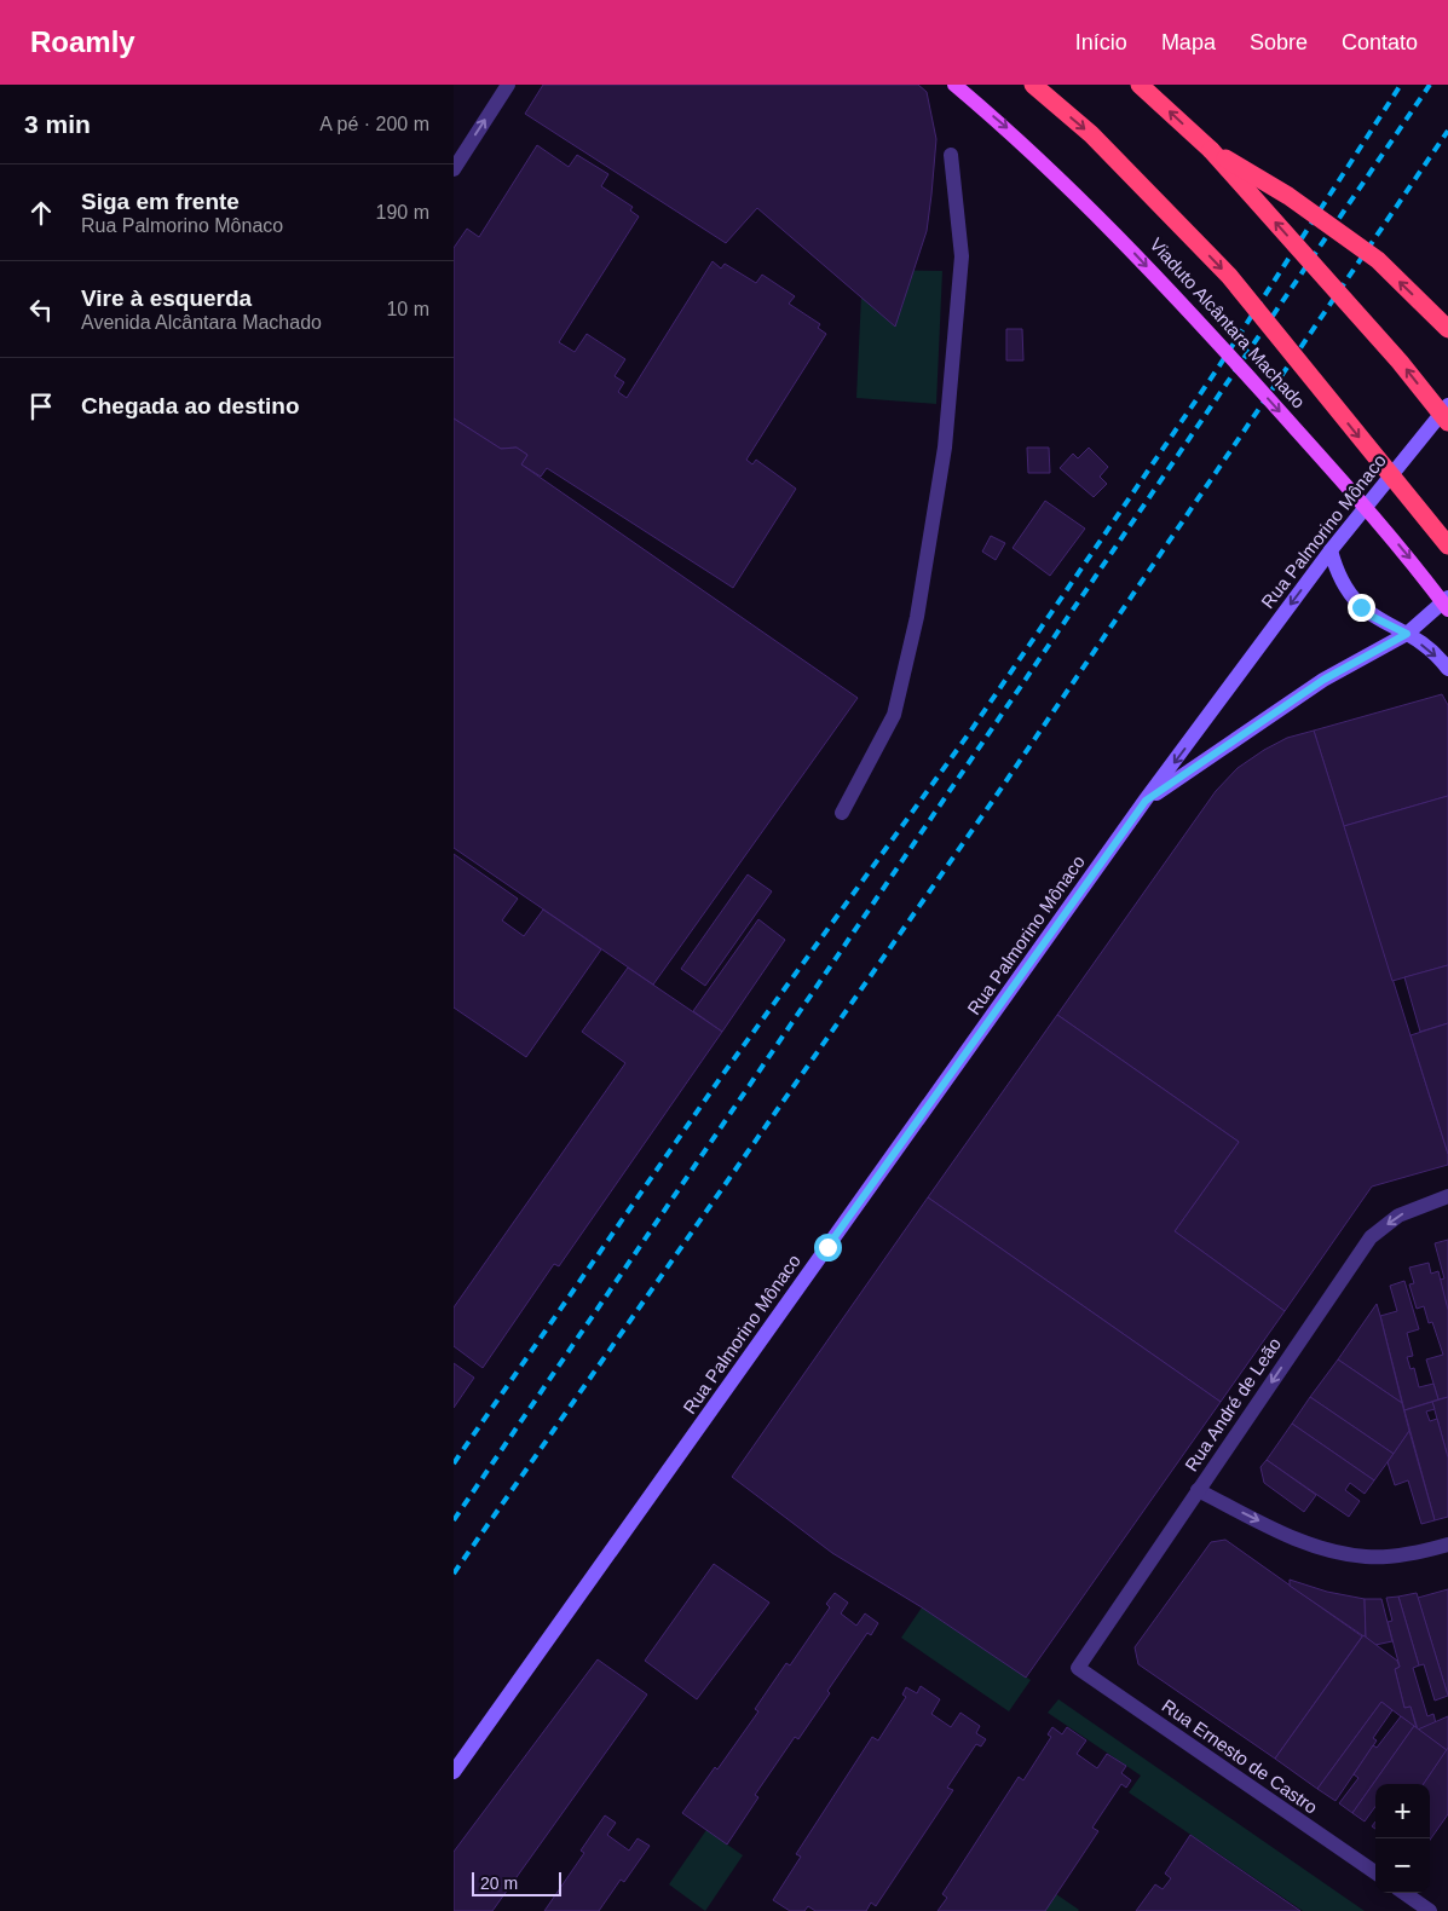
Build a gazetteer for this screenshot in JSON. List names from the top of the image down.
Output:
{
  "streets": {
    "highway": ["Viaduto Alcântara Machado"],
    "street": ["Rua Palmorino Mônaco", "Rua André de Leão", "Rua Ernesto de Castro"]
  },
  "crossings": [
    ["Rua André de Leão", "Rua Ernesto de Castro"]
  ],
  "one_way": ["Viaduto Alcântara Machado", "Rua André de Leão"],
  "scale_bar": "20 m",
  "page": {
    "header": "Roamly",
    "nav": [
      "Início",
      "Mapa",
      "Sobre",
      "Contato"
    ],
    "heading": ["3 min", "A pé · 200 m"],
    "list": [
      ["Siga em frente", "Rua Palmorino Mônaco", "190 m"],
      ["Vire à esquerda", "Avenida Alcântara Machado", "10 m"],
      "Chegada ao destino"
    ],
    "map_buttons": ["+", "−"],
    "scale": "20 m"
  }
}
